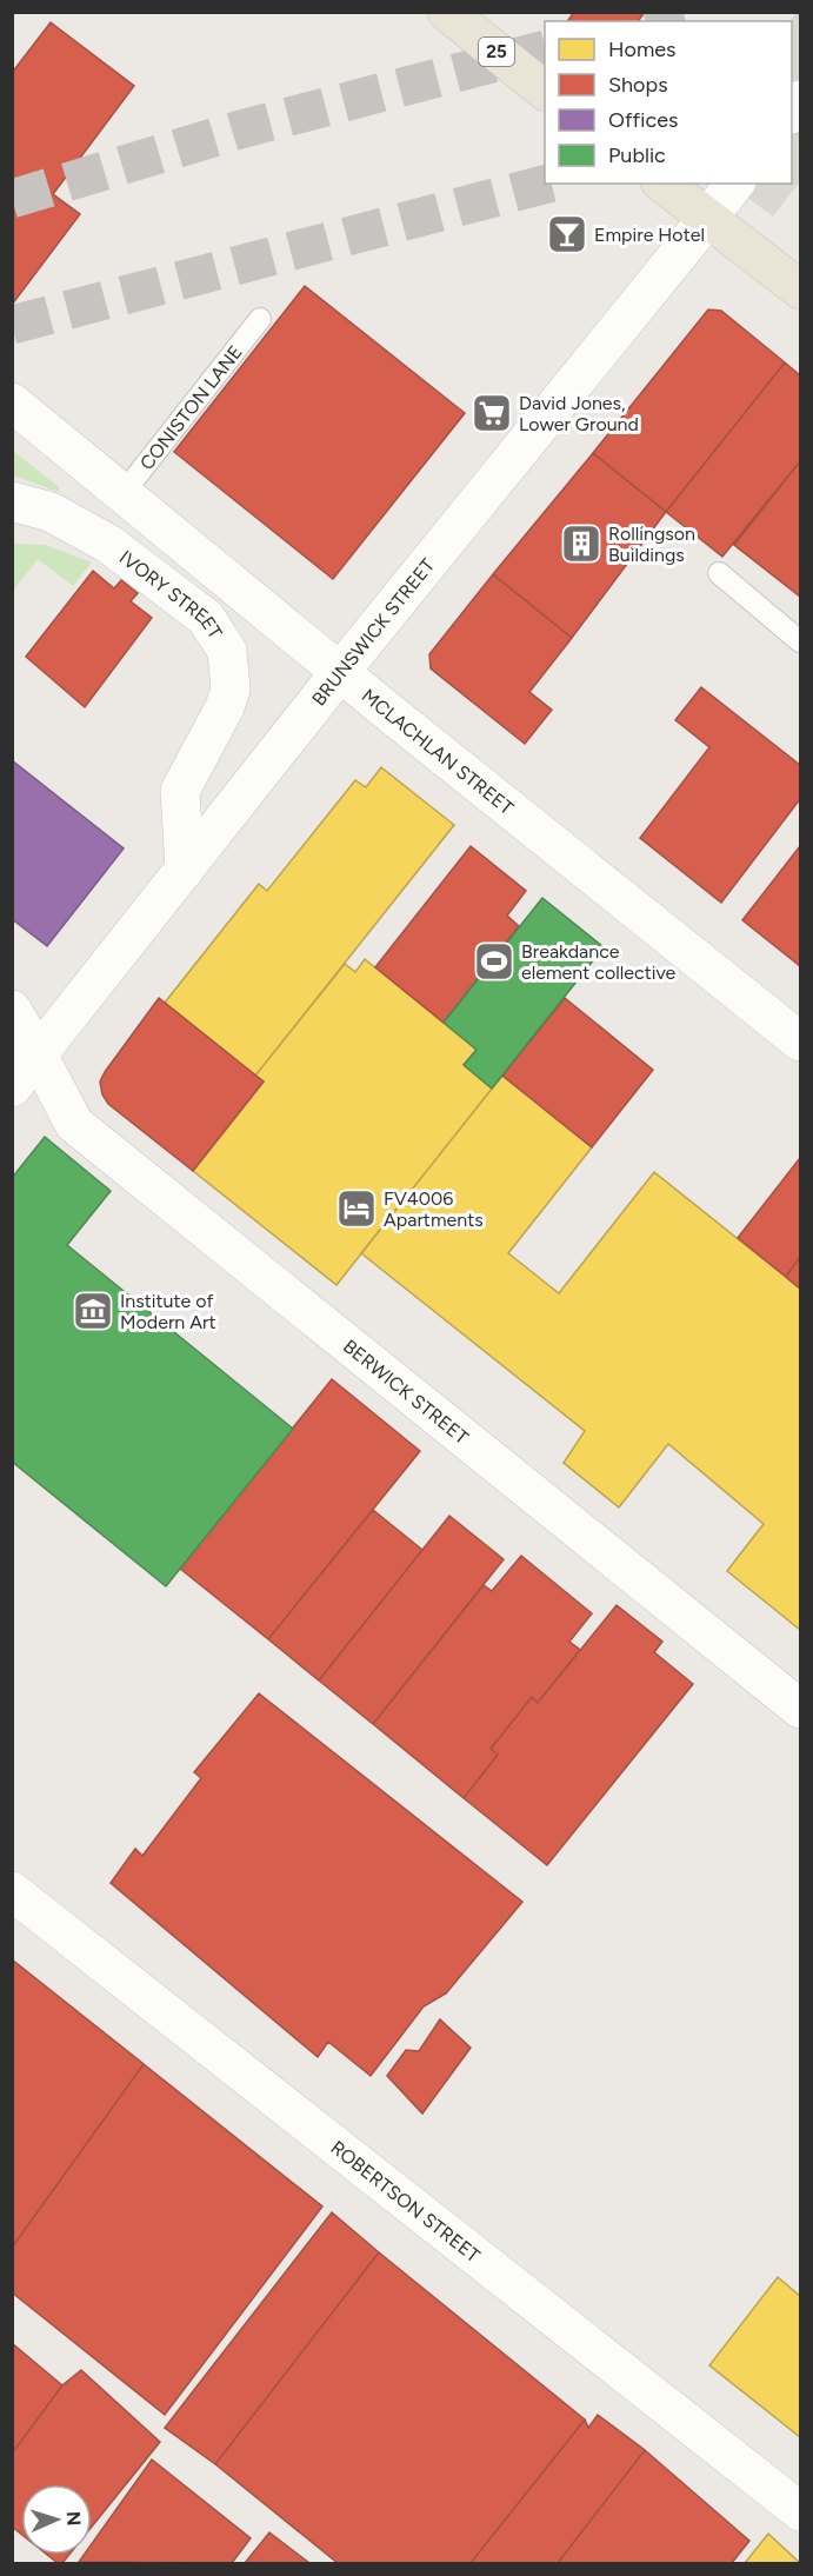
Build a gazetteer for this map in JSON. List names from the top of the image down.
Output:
{
  "streets": {
    "main road": ["25"],
    "street": [
      "IVORY STREET",
      "BRUNSWICK STREET",
      "MCLACHLAN STREET",
      "BERWICK STREET",
      "ROBERTSON STREET"
    ],
    "lane": ["CONISTON LANE"]
  },
  "crossings": [
    ["CONISTON LANE", "MCLACHLAN STREET"],
    ["IVORY STREET", "BRUNSWICK STREET"],
    ["BRUNSWICK STREET", "MCLACHLAN STREET"],
    ["BRUNSWICK STREET", "BERWICK STREET"]
  ],
  "places": {
    "bar": ["Empire Hotel"],
    "supermarket": ["David Jones, Lower Ground"],
    "building": ["Rollingson Buildings"],
    "sports": ["Breakdance element collective"],
    "hotel": ["FV4006 Apartments"],
    "museum": ["Institute of Modern Art"]
  },
  "legend": [
    "Homes",
    "Shops",
    "Offices",
    "Public"
  ],
  "north": "right"
}
